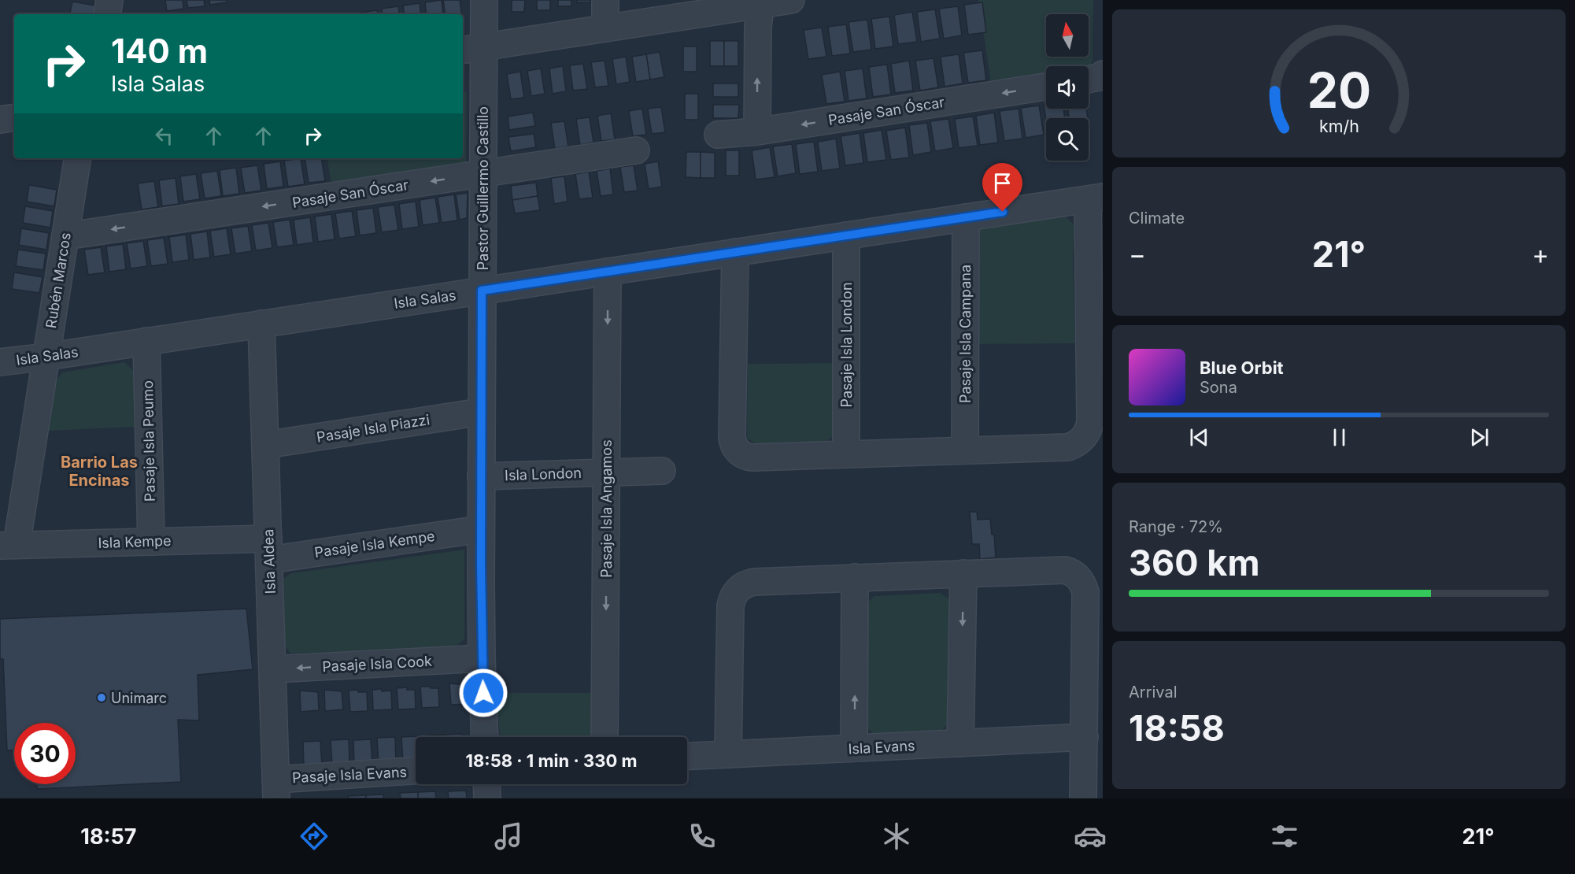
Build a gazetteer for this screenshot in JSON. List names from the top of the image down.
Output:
{
  "streets": {
    "street": [
      "Pasaje San Óscar",
      "Pastor Guillermo Castillo",
      "Rubén Marcos",
      "Isla Salas",
      "Pasaje Isla Campana",
      "Pasaje Isla London",
      "Pasaje Isla Piazzi",
      "Pasaje Isla Peumo",
      "Isla London",
      "Pasaje Isla Angamos",
      "Isla Kempe",
      "Pasaje Isla Kempe",
      "Isla Aldea",
      "Pasaje Isla Cook",
      "Isla Evans",
      "Pasaje Isla Evans"
    ]
  },
  "crossings": [
    ["Pasaje San Óscar", "Pastor Guillermo Castillo"],
    ["Pasaje San Óscar", "Rubén Marcos"],
    ["Pastor Guillermo Castillo", "Isla Salas"],
    ["Pastor Guillermo Castillo", "Pasaje Isla Piazzi"],
    ["Pastor Guillermo Castillo", "Isla London"],
    ["Pastor Guillermo Castillo", "Pasaje Isla Kempe"],
    ["Pastor Guillermo Castillo", "Pasaje Isla Cook"],
    ["Rubén Marcos", "Isla Salas"],
    ["Rubén Marcos", "Isla Kempe"],
    ["Isla Salas", "Pasaje Isla Campana"],
    ["Isla Salas", "Pasaje Isla London"],
    ["Isla Salas", "Pasaje Isla Peumo"],
    ["Isla Salas", "Pasaje Isla Angamos"],
    ["Isla Salas", "Isla Aldea"],
    ["Pasaje Isla Piazzi", "Isla Aldea"],
    ["Pasaje Isla Peumo", "Isla Kempe"],
    ["Isla London", "Pasaje Isla Angamos"],
    ["Isla Kempe", "Pasaje Isla Kempe"],
    ["Isla Kempe", "Isla Aldea"],
    ["Pasaje Isla Kempe", "Isla Aldea"],
    ["Isla Aldea", "Pasaje Isla Cook"],
    ["Isla Aldea", "Pasaje Isla Evans"]
  ],
  "one_way": ["Pasaje San Óscar", "Pasaje Isla Angamos", "Pasaje Isla Cook"],
  "districts": ["Barrio Las Encinas"],
  "places": ["Unimarc"],
  "north": "top",
  "page": {
    "turn": ["140 m", "Isla Salas"],
    "tile": [
      "Climate",
      ["Range · 72%", "360 km"],
      ["Arrival", "18:58"]
    ],
    "heat": ["−", "21°", "+"],
    "song": ["Blue Orbit", "Sona"],
    "limit": "30",
    "trip": "18:58 · 1 min · 330 m",
    "tabs": ["18:57", "21°"],
    "gauge": ["20", "km/h"]
  }
}
